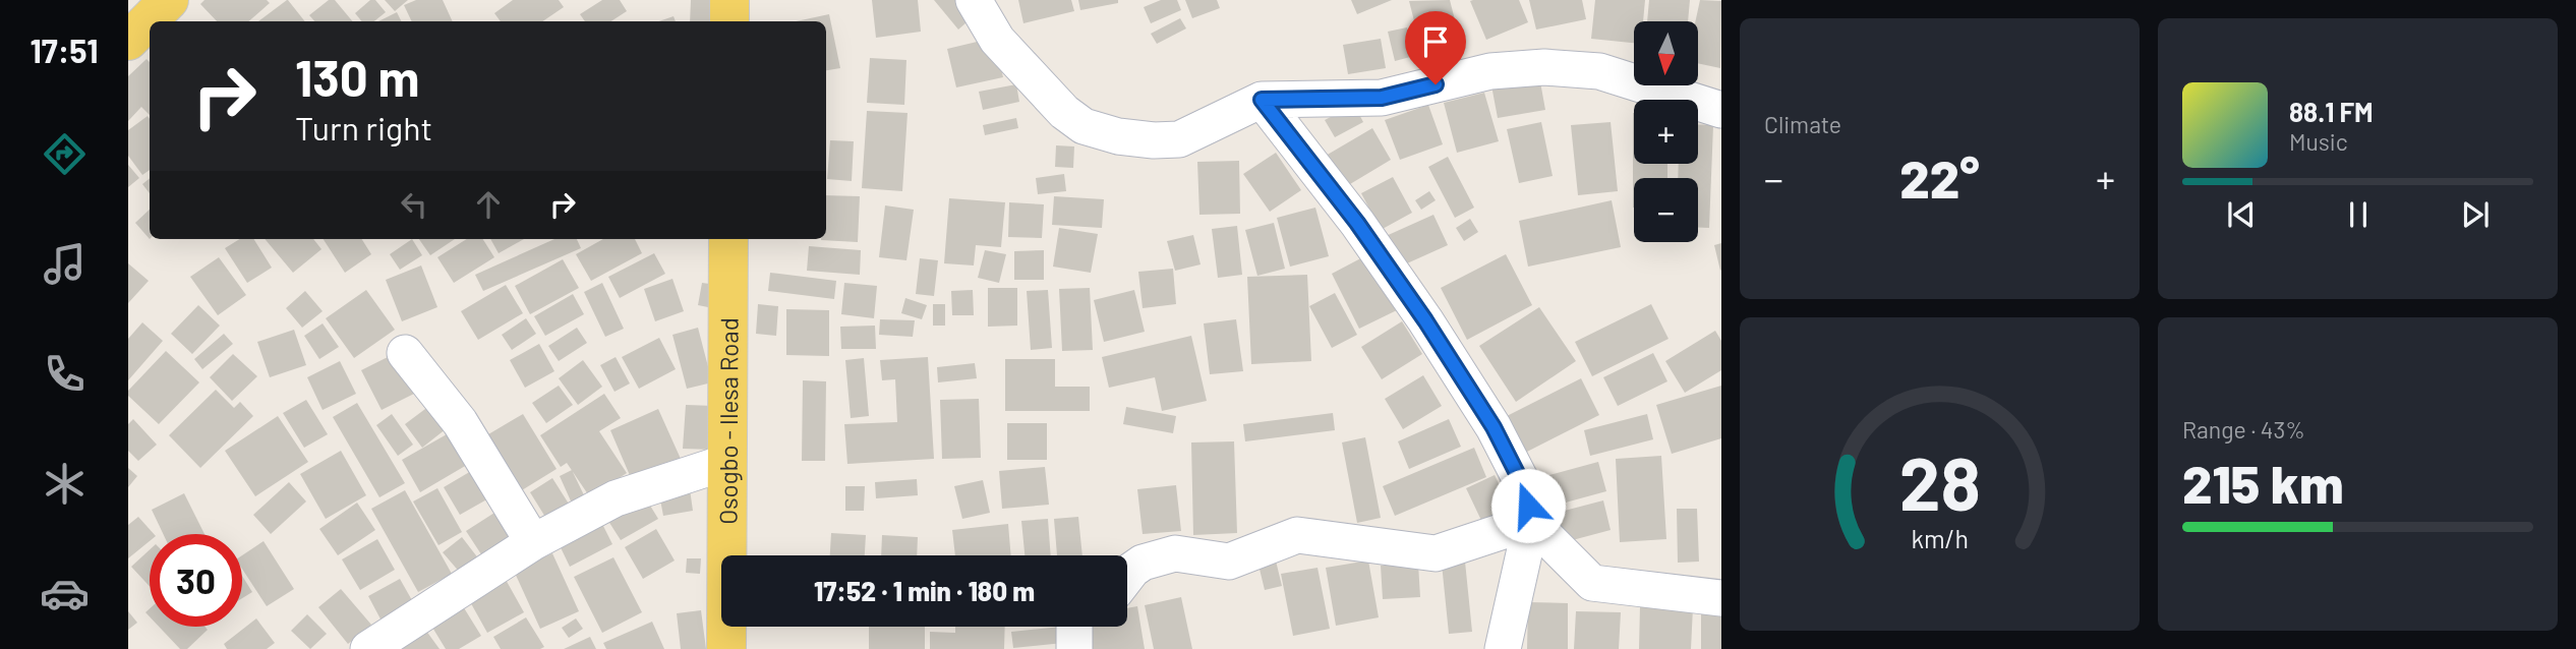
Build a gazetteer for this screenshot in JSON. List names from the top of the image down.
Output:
{
  "streets": {
    "main road": ["Osogbo - Ilesa Road"]
  },
  "north": "bottom",
  "page": {
    "tabs": "17:51",
    "tile": [
      "Climate",
      ["Range · 43%", "215 km"]
    ],
    "map_buttons": ["+", "−"],
    "turn": ["130 m", "Turn right"],
    "song": ["88.1 FM", "Music"],
    "heat": ["−", "22°", "+"],
    "limit": "30",
    "trip": "17:52 · 1 min · 180 m",
    "gauge": ["28", "km/h"]
  }
}
